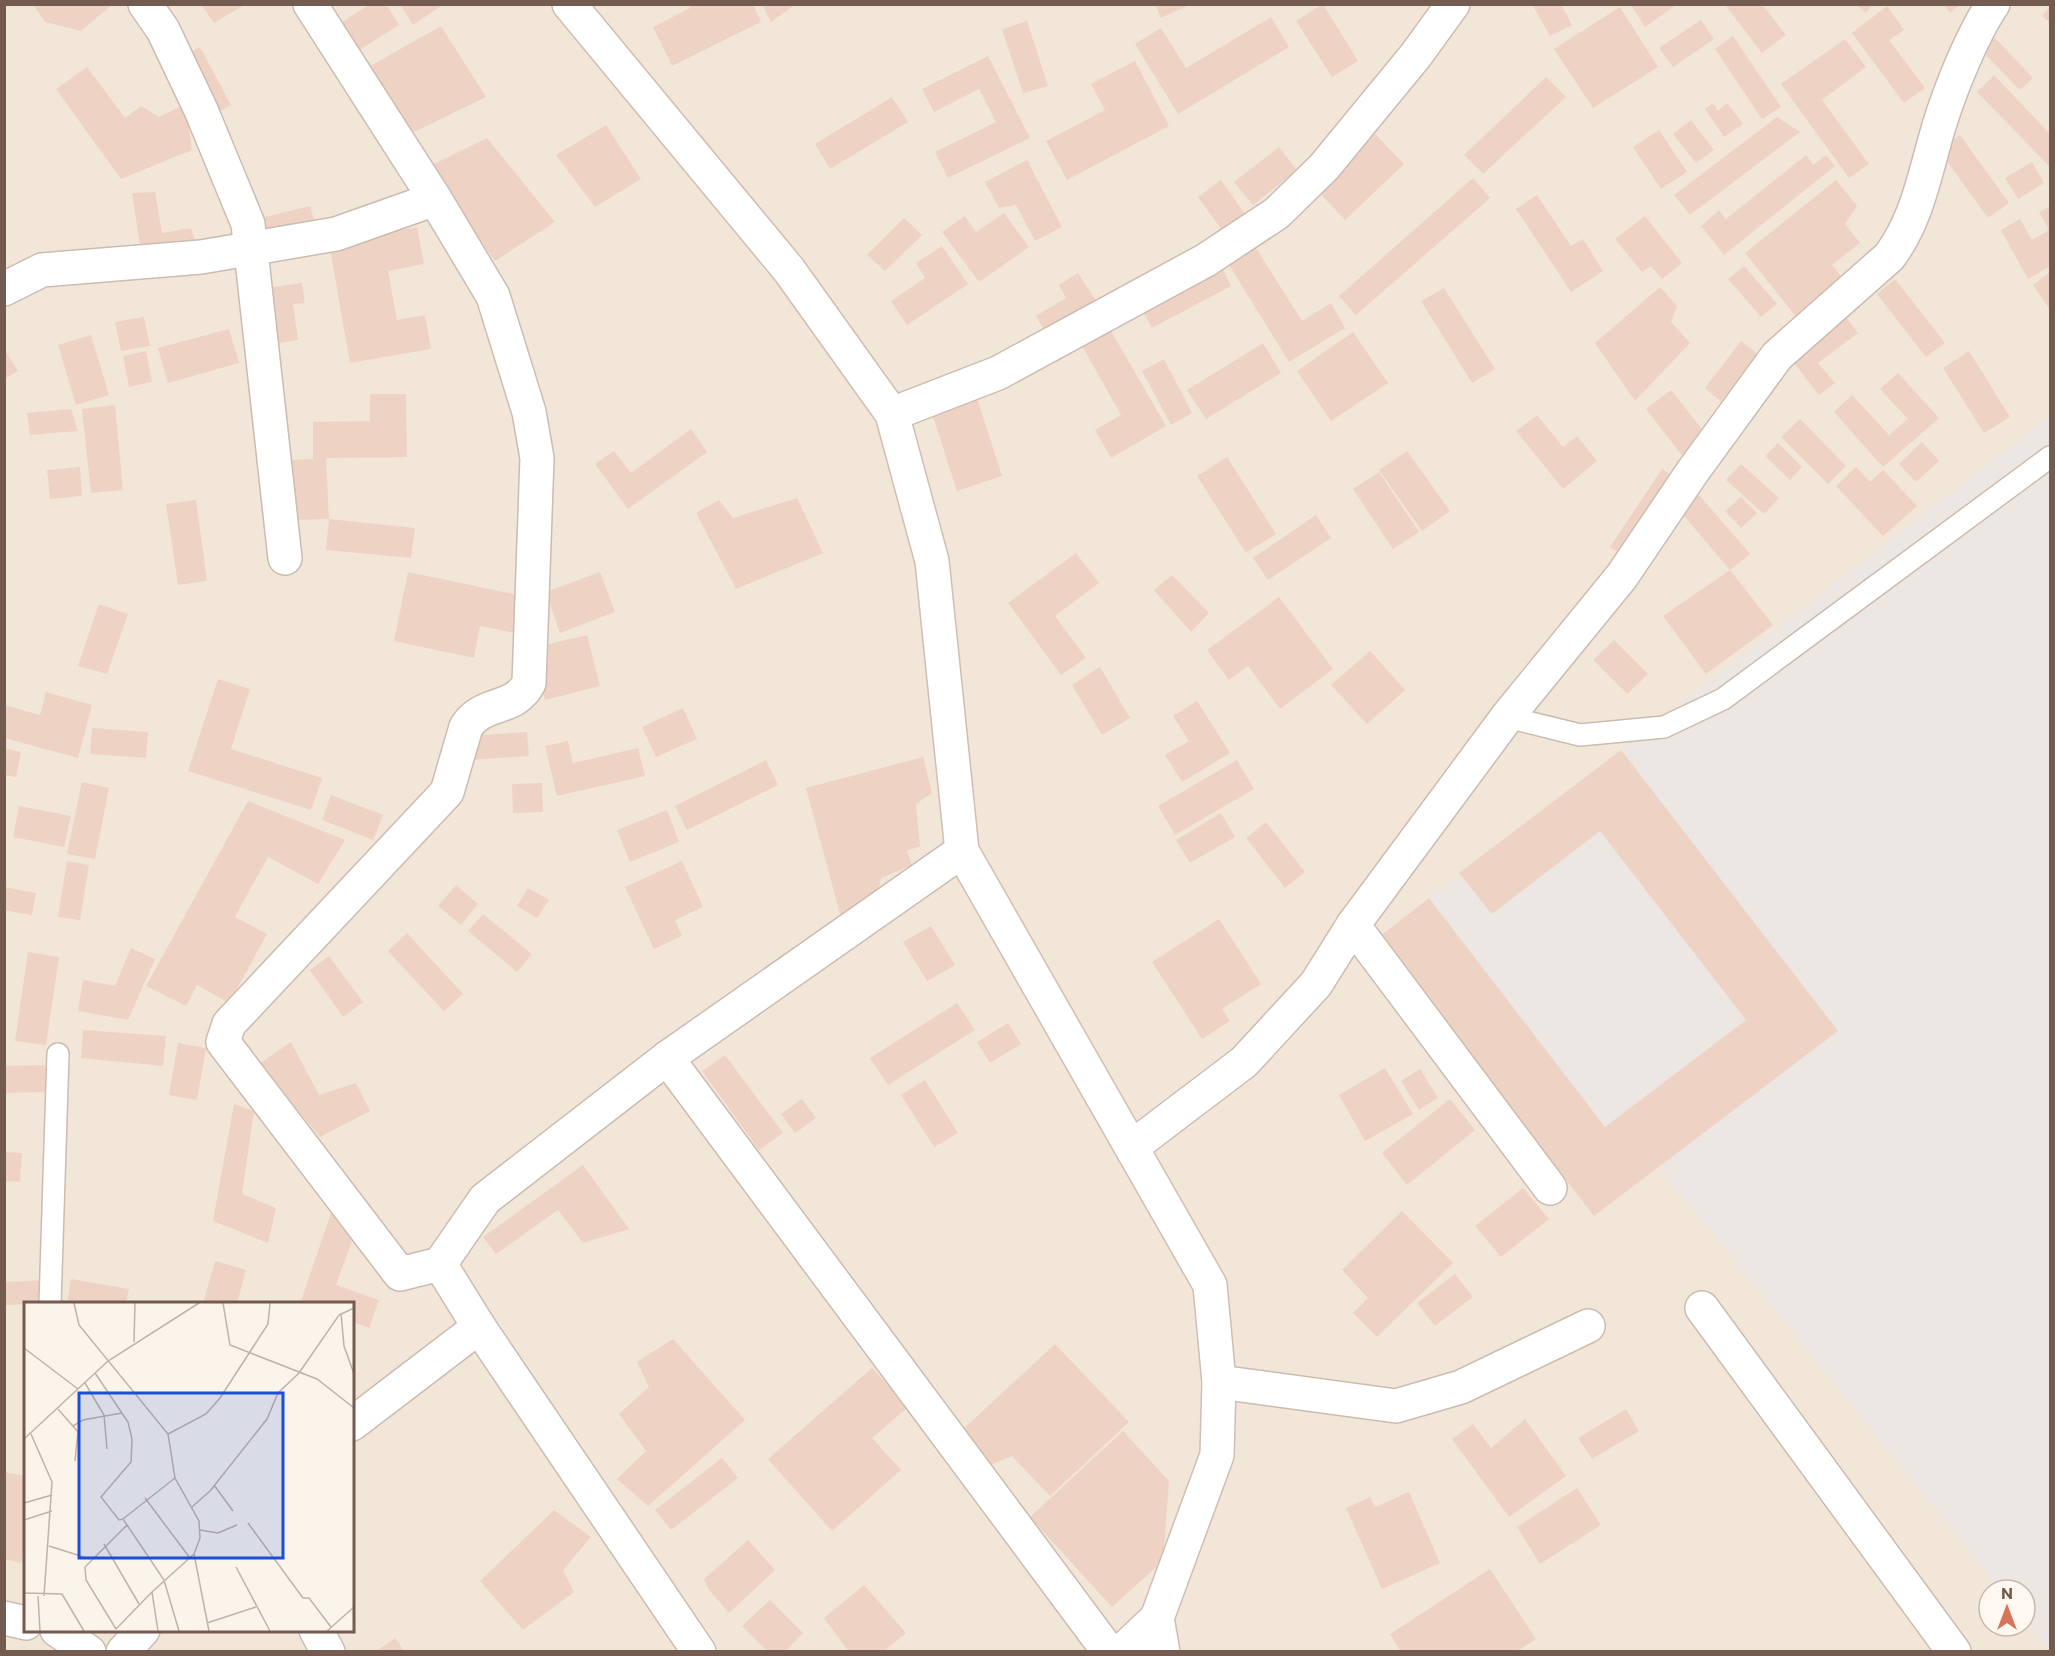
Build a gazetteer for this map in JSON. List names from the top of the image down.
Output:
{
  "north": "top"
}
